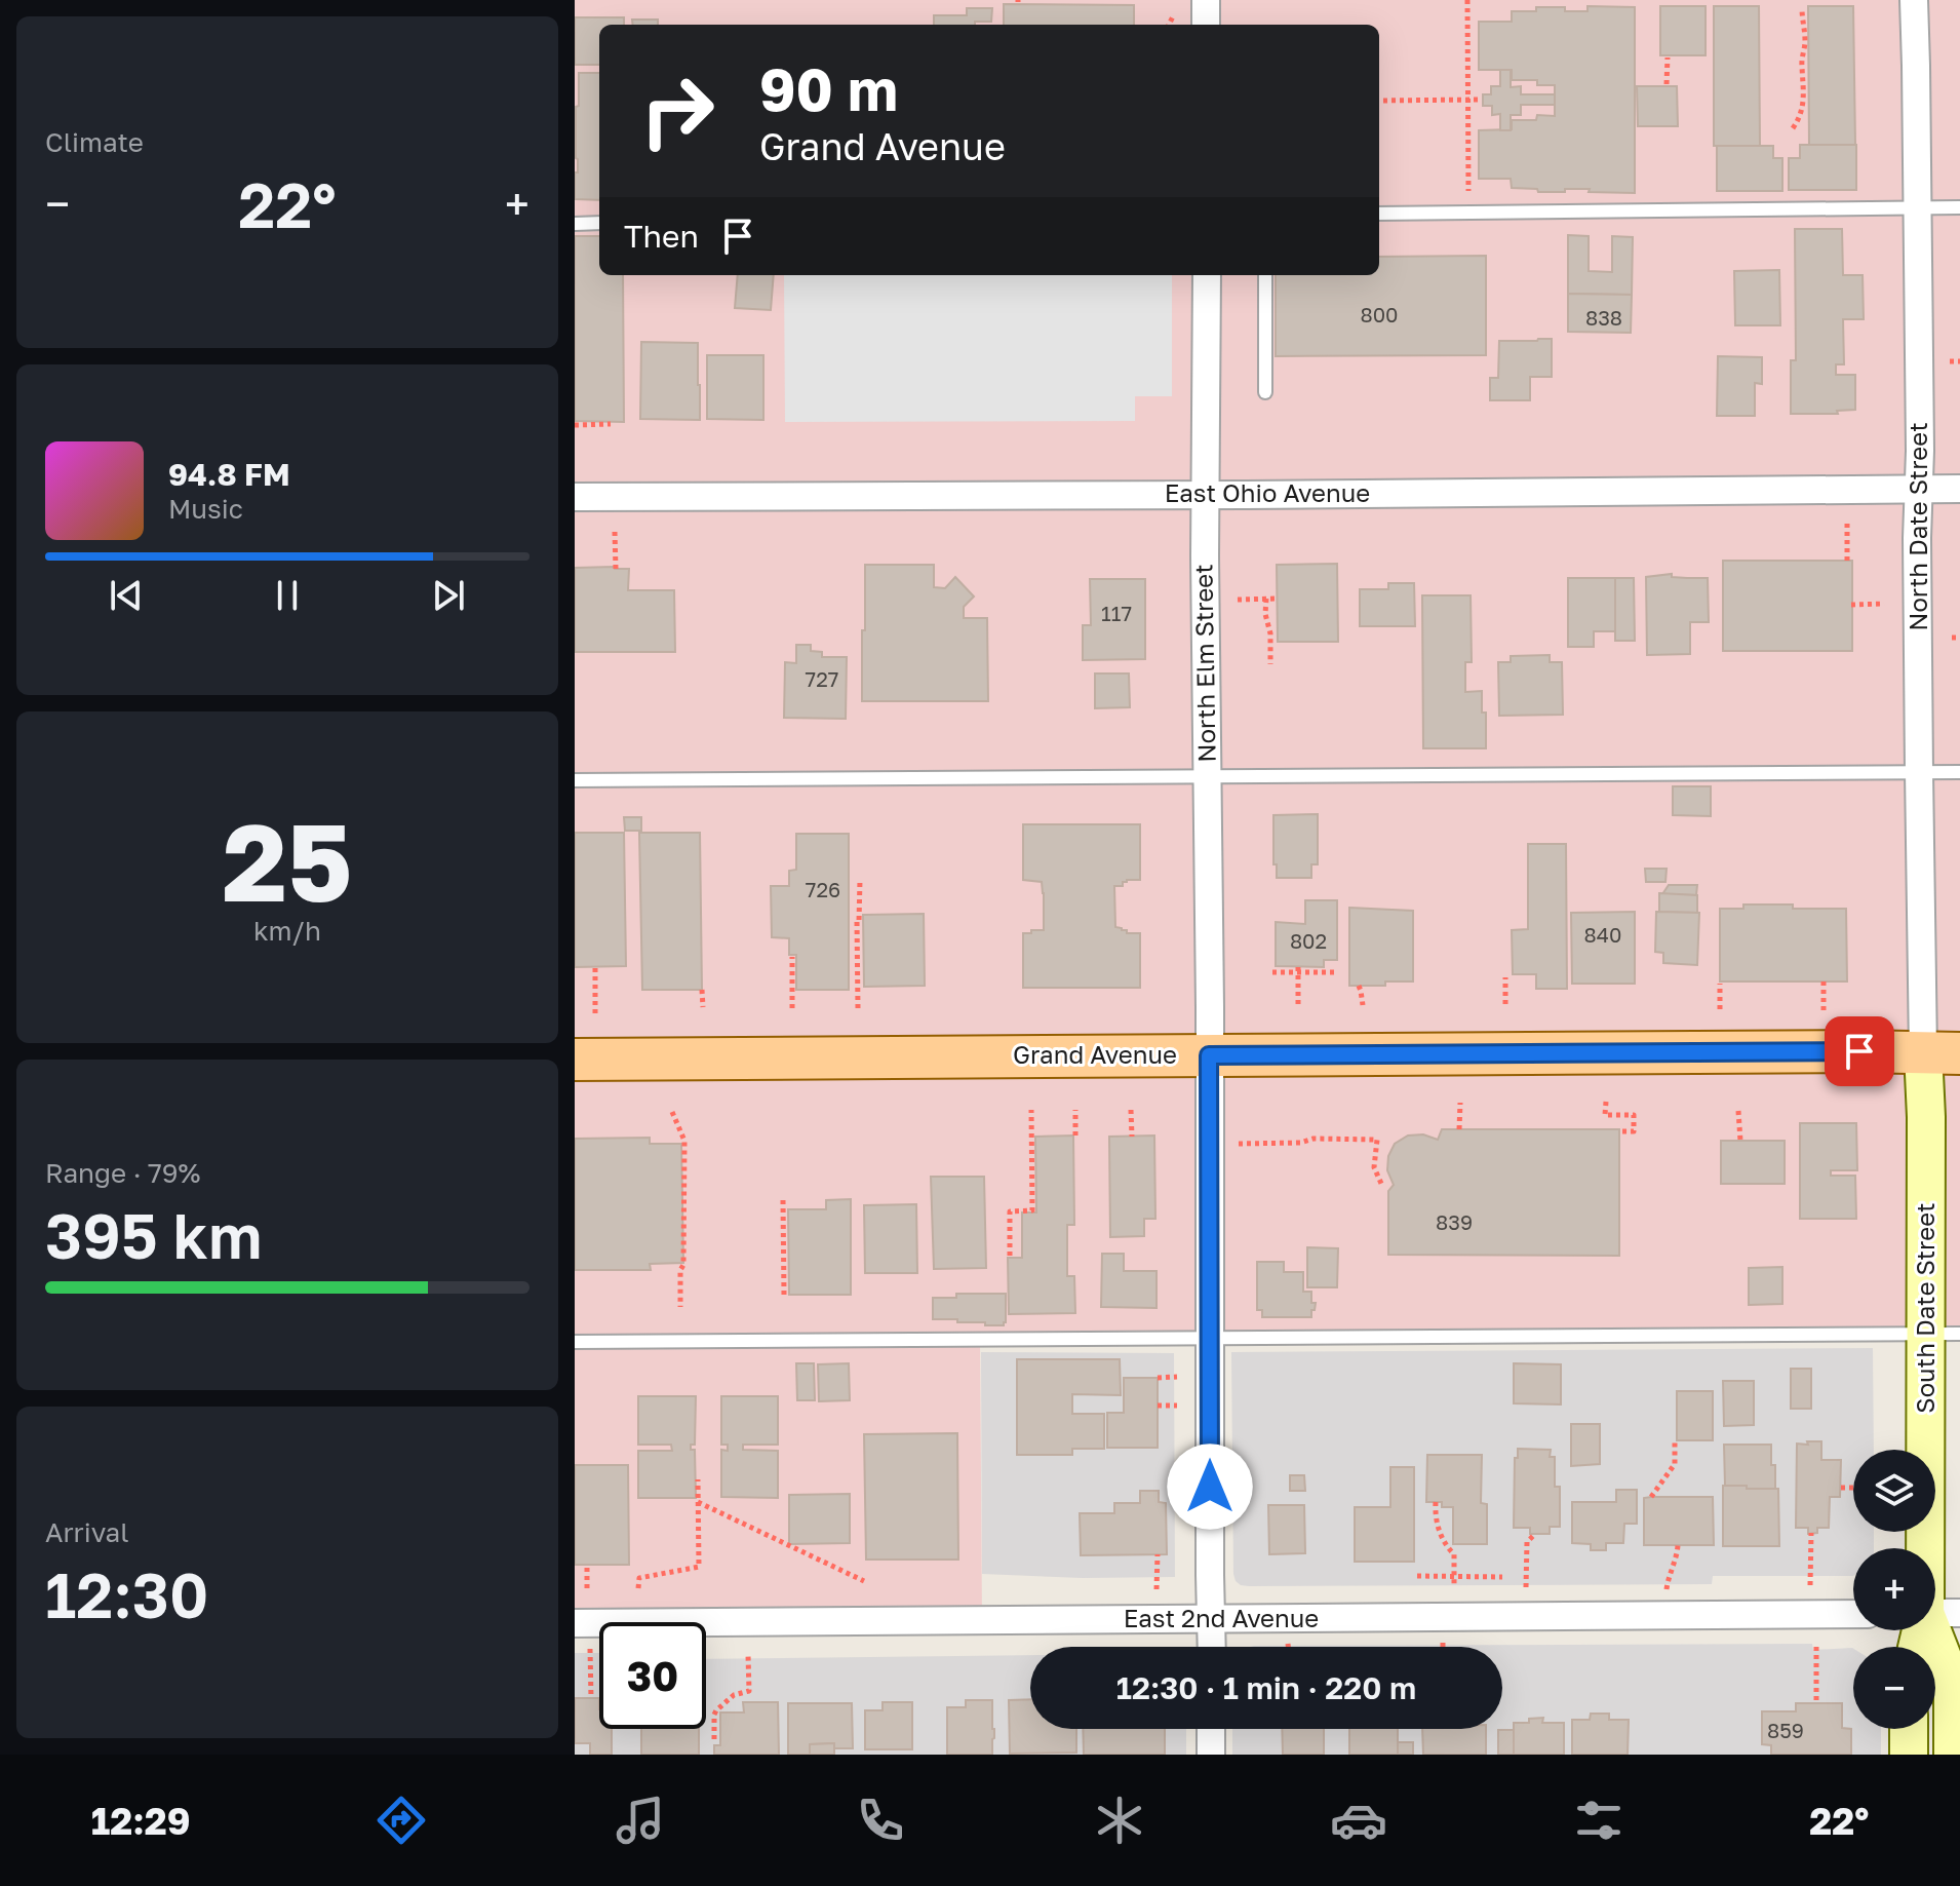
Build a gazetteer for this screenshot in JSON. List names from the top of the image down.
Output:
{
  "streets": {
    "main road": ["Grand Avenue", "South Date Street"],
    "street": [
      "East Ohio Avenue",
      "North Date Street",
      "North Elm Street",
      "East 2nd Avenue"
    ]
  },
  "crossings": [
    ["East Ohio Avenue", "North Date Street"],
    ["East Ohio Avenue", "North Elm Street"],
    ["North Date Street", "Grand Avenue"],
    ["North Date Street", "South Date Street"],
    ["North Elm Street", "Grand Avenue"],
    ["North Elm Street", "East 2nd Avenue"],
    ["Grand Avenue", "South Date Street"]
  ],
  "house_numbers": [
    "800",
    "838",
    "117",
    "727",
    "726",
    "840",
    "802",
    "839",
    "859"
  ],
  "page": {
    "tile": [
      "Climate",
      ["25", "km/h"],
      ["Range · 79%", "395 km"],
      ["Arrival", "12:30"]
    ],
    "turn": ["90 m", "Grand Avenue"],
    "heat": ["−", "22°", "+"],
    "then": "Then",
    "song": ["94.8 FM", "Music"],
    "map_buttons": ["+", "−"],
    "limit": "30",
    "trip": "12:30 · 1 min · 220 m",
    "tabs": ["12:29", "22°"]
  }
}
